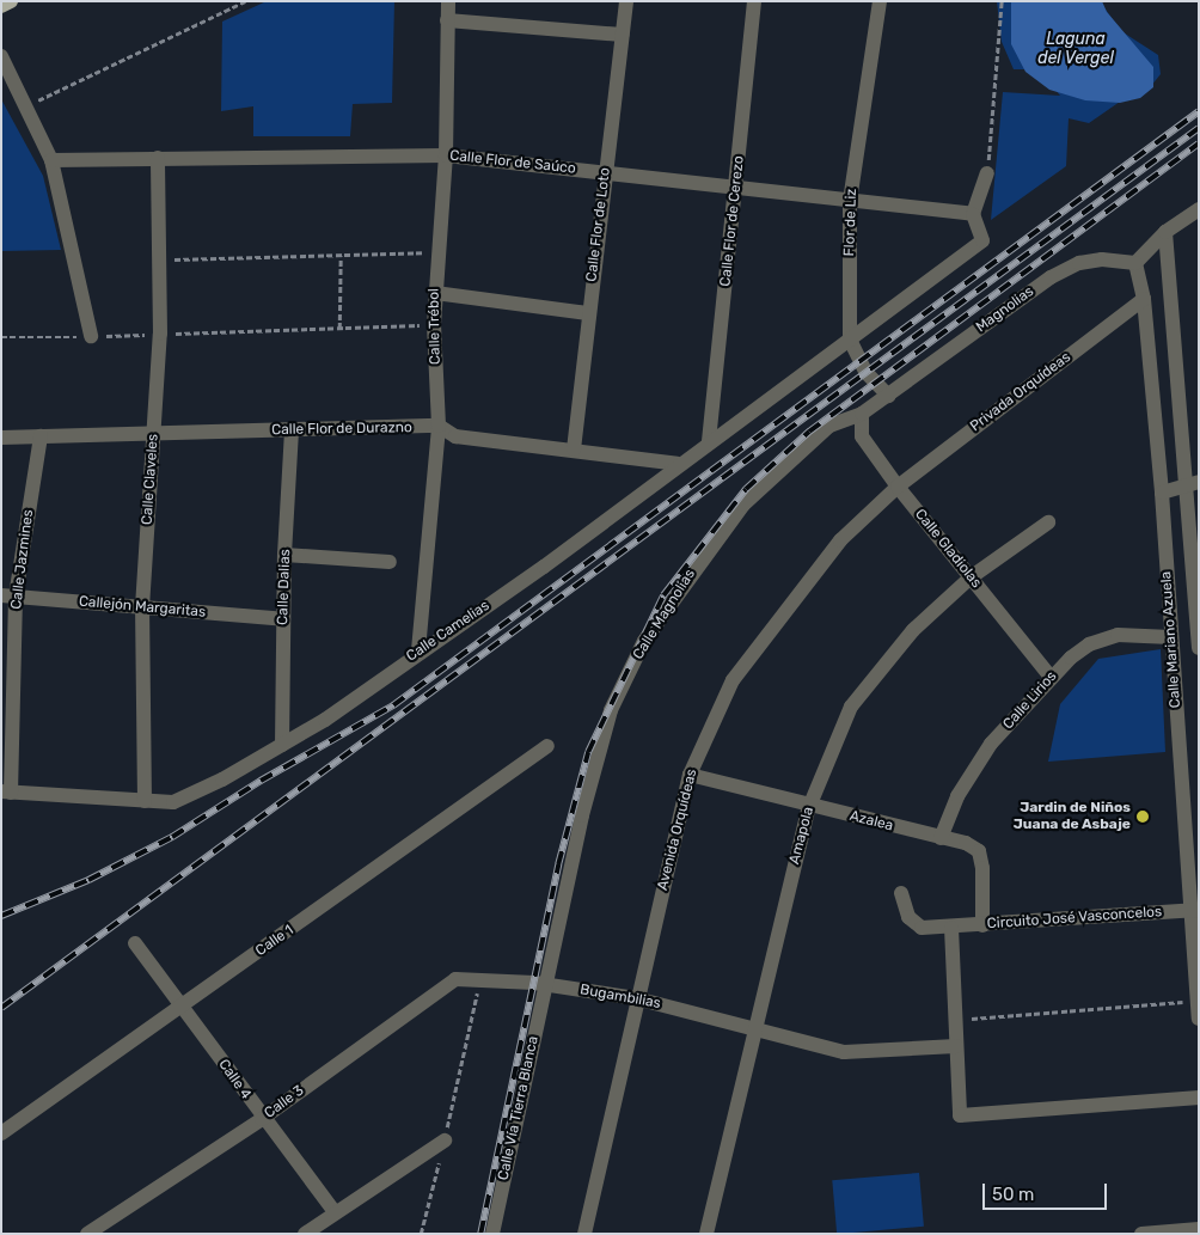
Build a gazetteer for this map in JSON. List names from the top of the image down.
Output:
{
  "streets": {
    "street": [
      "Calle Flor de Saúco",
      "Calle Flor de Cerezo",
      "Flor de Liz",
      "Calle Flor de Loto",
      "Magnolias",
      "Calle Trébol",
      "Privada Orquídeas",
      "Calle Flor de Durazno",
      "Calle Claveles",
      "Calle Gladiolas",
      "Calle Jazmines",
      "Calle Dalias",
      "Callejón Margaritas",
      "Calle Magnolias",
      "Calle Camelias",
      "Calle Mariano Azuela",
      "Calle Lirios",
      "Azalea",
      "Avenida Orquídeas",
      "Amapola",
      "Circuito José Vasconcelos",
      "Calle 1",
      "Bugambilias",
      "Calle 4",
      "Calle 3",
      "Calle Vía Tierra Blanca"
    ]
  },
  "crossings": [
    ["Calle Flor de Saúco", "Calle Flor de Cerezo"],
    ["Calle Flor de Saúco", "Flor de Liz"],
    ["Calle Flor de Saúco", "Calle Flor de Loto"],
    ["Calle Flor de Saúco", "Calle Trébol"],
    ["Calle Flor de Saúco", "Calle Claveles"],
    ["Calle Flor de Saúco", "Calle Camelias"],
    ["Calle Flor de Cerezo", "Calle Camelias"],
    ["Flor de Liz", "Magnolias"],
    ["Flor de Liz", "Calle Magnolias"],
    ["Flor de Liz", "Calle Camelias"],
    ["Calle Flor de Loto", "Calle Flor de Durazno"],
    ["Magnolias", "Calle Magnolias"],
    ["Magnolias", "Calle Mariano Azuela"],
    ["Calle Trébol", "Calle Flor de Durazno"],
    ["Calle Trébol", "Calle Camelias"],
    ["Privada Orquídeas", "Calle Gladiolas"],
    ["Privada Orquídeas", "Calle Mariano Azuela"],
    ["Privada Orquídeas", "Avenida Orquídeas"],
    ["Calle Flor de Durazno", "Calle Claveles"],
    ["Calle Flor de Durazno", "Calle Jazmines"],
    ["Calle Flor de Durazno", "Calle Dalias"],
    ["Calle Flor de Durazno", "Calle Camelias"],
    ["Calle Claveles", "Callejón Margaritas"],
    ["Calle Claveles", "Calle Camelias"],
    ["Calle Gladiolas", "Calle Magnolias"],
    ["Calle Gladiolas", "Calle Lirios"],
    ["Calle Gladiolas", "Avenida Orquídeas"],
    ["Calle Gladiolas", "Amapola"],
    ["Calle Jazmines", "Callejón Margaritas"],
    ["Calle Jazmines", "Calle Camelias"],
    ["Calle Dalias", "Callejón Margaritas"],
    ["Calle Dalias", "Calle Camelias"],
    ["Calle Magnolias", "Bugambilias"],
    ["Calle Magnolias", "Calle Vía Tierra Blanca"],
    ["Calle Mariano Azuela", "Calle Lirios"],
    ["Calle Mariano Azuela", "Circuito José Vasconcelos"],
    ["Calle Lirios", "Azalea"],
    ["Azalea", "Avenida Orquídeas"],
    ["Azalea", "Amapola"],
    ["Azalea", "Circuito José Vasconcelos"],
    ["Avenida Orquídeas", "Bugambilias"],
    ["Amapola", "Bugambilias"],
    ["Calle 1", "Calle 4"],
    ["Bugambilias", "Calle 3"],
    ["Bugambilias", "Calle Vía Tierra Blanca"],
    ["Calle 4", "Calle 3"]
  ],
  "water": ["Laguna del Vergel"],
  "places": ["Jardin de Niños Juana de Asbaje"],
  "scale_bar": "50 m"
}
